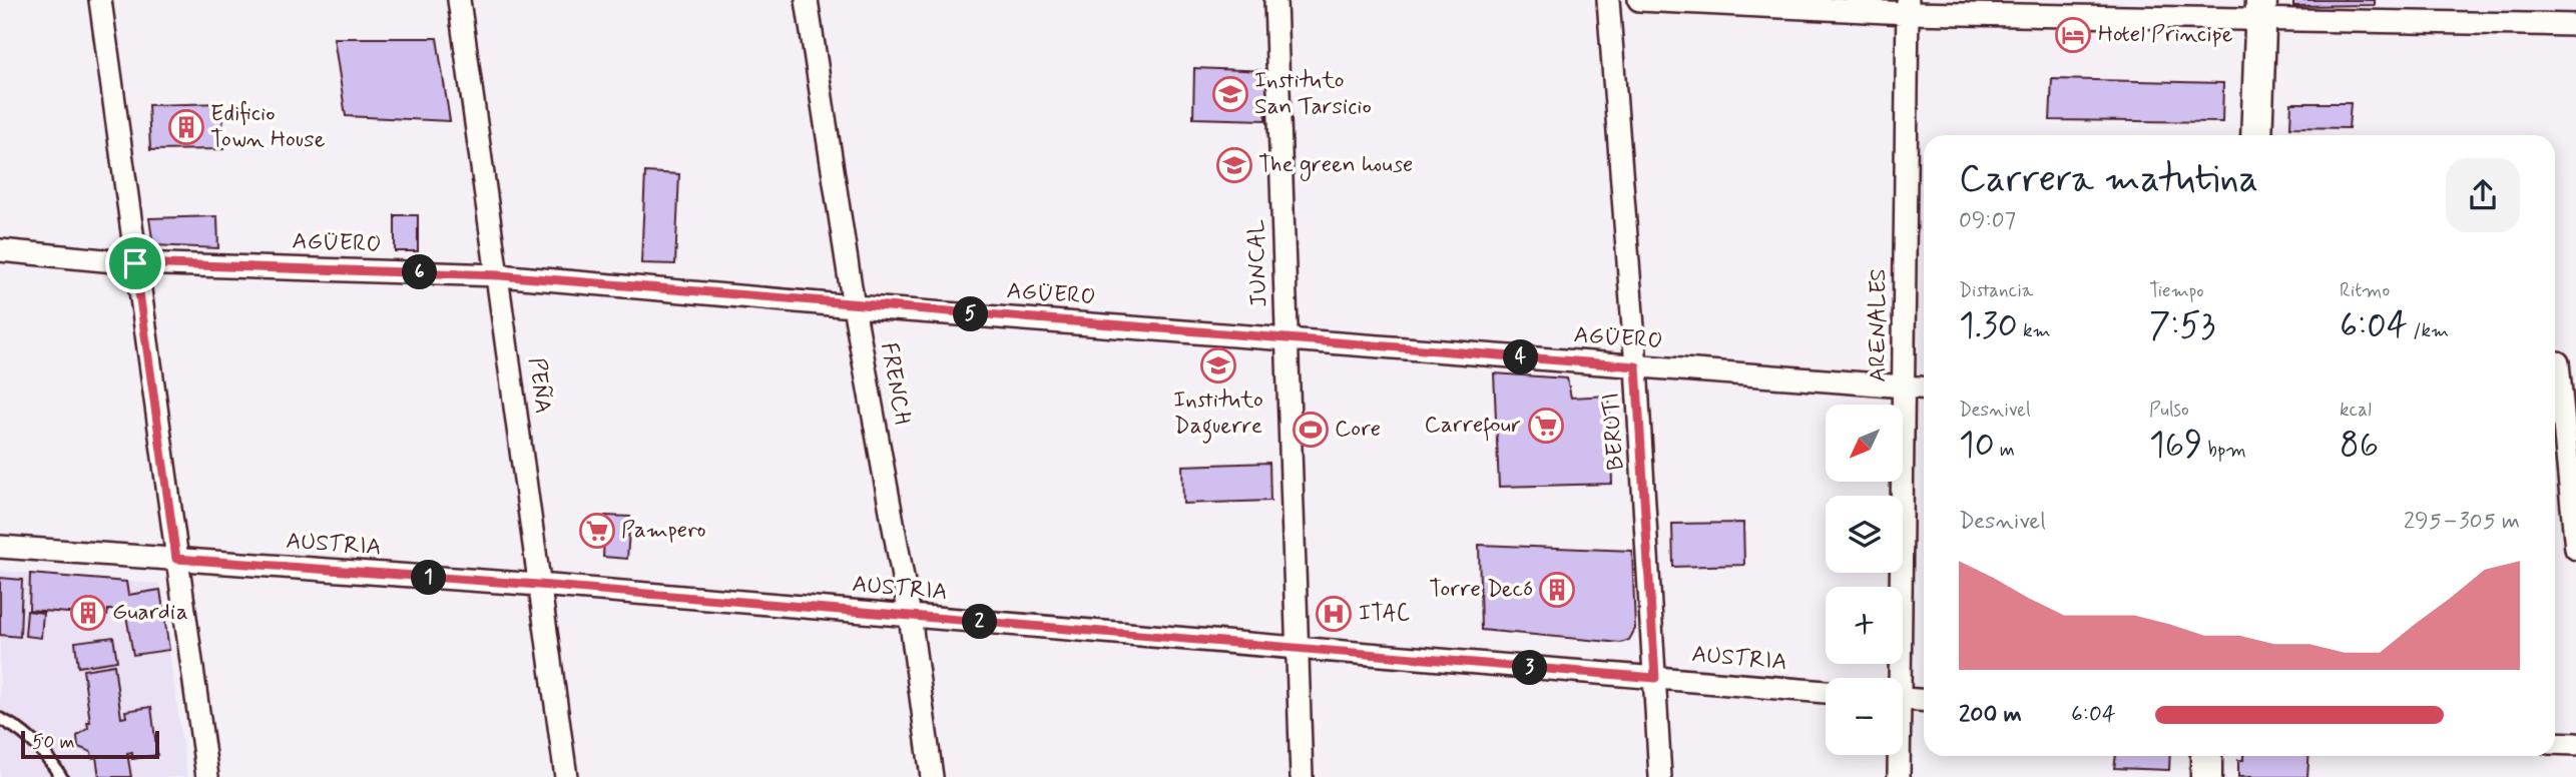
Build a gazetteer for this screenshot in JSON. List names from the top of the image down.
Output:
{
  "streets": {
    "street": [
      "AGÜERO",
      "JUNCAL",
      "ARENALES",
      "FRENCH",
      "PEÑA",
      "BERUTI",
      "AUSTRIA"
    ]
  },
  "crossings": [
    ["AGÜERO", "JUNCAL"],
    ["AGÜERO", "ARENALES"],
    ["AGÜERO", "FRENCH"],
    ["AGÜERO", "PEÑA"],
    ["AGÜERO", "BERUTI"],
    ["JUNCAL", "AUSTRIA"],
    ["FRENCH", "AUSTRIA"],
    ["PEÑA", "AUSTRIA"],
    ["BERUTI", "AUSTRIA"]
  ],
  "places": {
    "hotel": ["Hotel Principe"],
    "school or university": ["Instituto San Tarsicio", "The green house", "Instituto Daguerre"],
    "building": ["Edificio Town House", "Torre Decó", "Guardia"],
    "supermarket": ["Carrefour", "Pampero"],
    "sports": ["Core"],
    "hospital": ["ITAC"]
  },
  "scale_bar": "50 m",
  "north": "bottom left",
  "page": {
    "heading": ["Carrera matutina", "09:07"],
    "pins": [
      "6",
      "5",
      "4",
      "1",
      "2",
      "3"
    ],
    "stats": [
      ["Distancia", "1.30 km"],
      ["Tiempo", "7:53"],
      ["Ritmo", "6:04 /km"],
      ["Desnivel", "10 m"],
      ["Pulso", "169 bpm"],
      ["kcal", "86"]
    ],
    "map_buttons": ["+", "−"],
    "chart": ["Desnivel", "295–305 m"],
    "list": [
      {
        "name": "200 m",
        "note": "6:04"
      }
    ],
    "scale": "50 m"
  }
}
